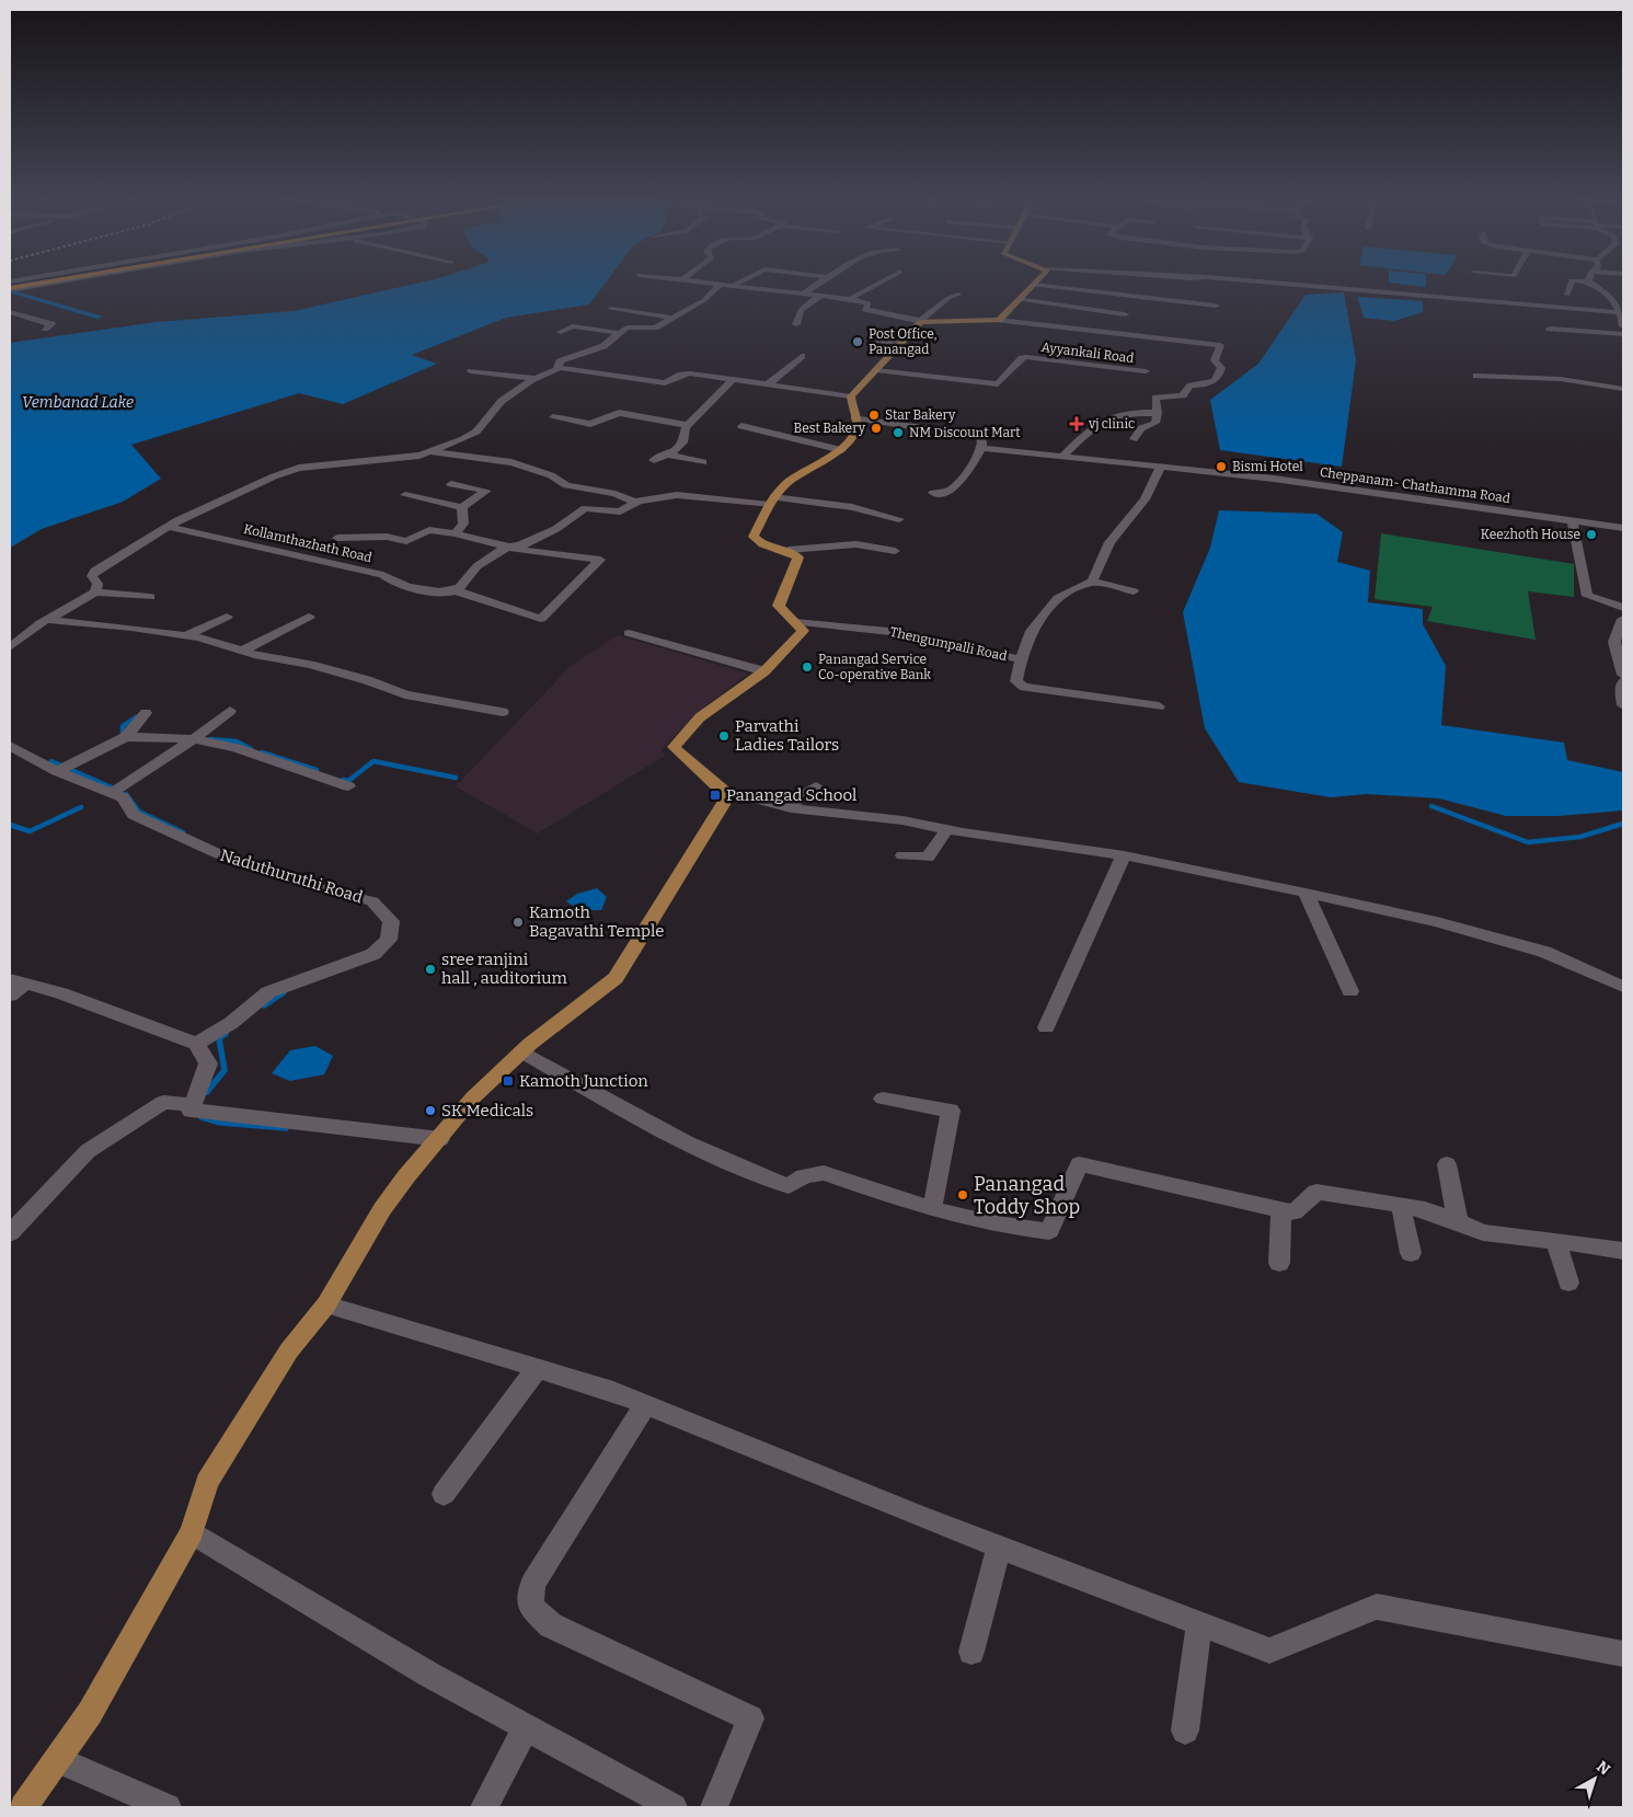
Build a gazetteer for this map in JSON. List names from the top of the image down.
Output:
{
  "streets": {
    "street": [
      "Ayyankali Road",
      "Cheppanam- Chathamma Road",
      "Kollamthazhath Road",
      "Thengumpalli Road",
      "Naduthuruthi Road"
    ]
  },
  "water": ["Vembanad Lake"],
  "places": {
    "other": [
      "Post Office, Panangad",
      "Star Bakery",
      "Best Bakery",
      "NM Discount Mart",
      "Bismi Hotel",
      "Keezhoth House",
      "Panangad Service Co-operative Bank",
      "Parvathi Ladies Tailors",
      "Kamoth Bagavathi Temple",
      "sree ranjini hall , auditorium",
      "SK Medicals",
      "Panangad Toddy Shop"
    ],
    "health": ["vj clinic"],
    "transit": ["Panangad School", "Kamoth Junction"]
  },
  "north": "top right"
}
